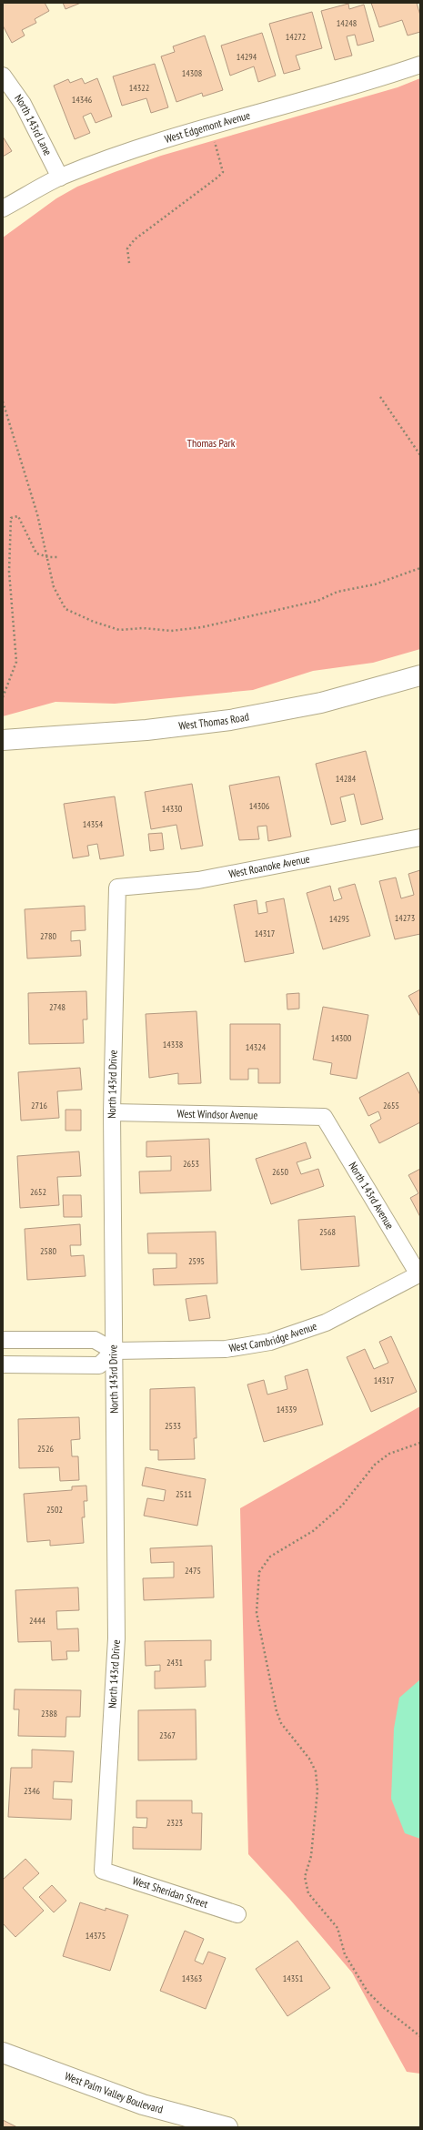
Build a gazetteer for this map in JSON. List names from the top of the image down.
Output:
{
  "streets": {
    "main road": ["West Thomas Road", "West Palm Valley Boulevard"],
    "street": [
      "North 143rd Lane",
      "West Edgemont Avenue",
      "West Roanoke Avenue",
      "North 143rd Drive",
      "West Windsor Avenue",
      "North 143rd Avenue",
      "West Cambridge Avenue",
      "West Sheridan Street"
    ]
  },
  "crossings": [
    ["North 143rd Lane", "West Edgemont Avenue"],
    ["West Roanoke Avenue", "North 143rd Drive"],
    ["North 143rd Drive", "West Windsor Avenue"],
    ["North 143rd Drive", "West Cambridge Avenue"],
    ["North 143rd Drive", "West Sheridan Street"],
    ["West Windsor Avenue", "North 143rd Avenue"],
    ["North 143rd Avenue", "West Cambridge Avenue"]
  ],
  "parks": ["Thomas Park"],
  "house_numbers": [
    "14248",
    "14272",
    "14294",
    "14308",
    "14322",
    "14346",
    "14284",
    "14306",
    "14330",
    "14354",
    "14273",
    "14295",
    "14317",
    "2780",
    "2748",
    "14300",
    "14338",
    "14324",
    "2716",
    "2655",
    "2653",
    "2650",
    "2652",
    "2568",
    "2580",
    "2595",
    "14317",
    "14339",
    "2533",
    "2526",
    "2511",
    "2502",
    "2475",
    "2444",
    "2431",
    "2388",
    "2367",
    "2346",
    "2323",
    "14375",
    "14363",
    "14351"
  ]
}
